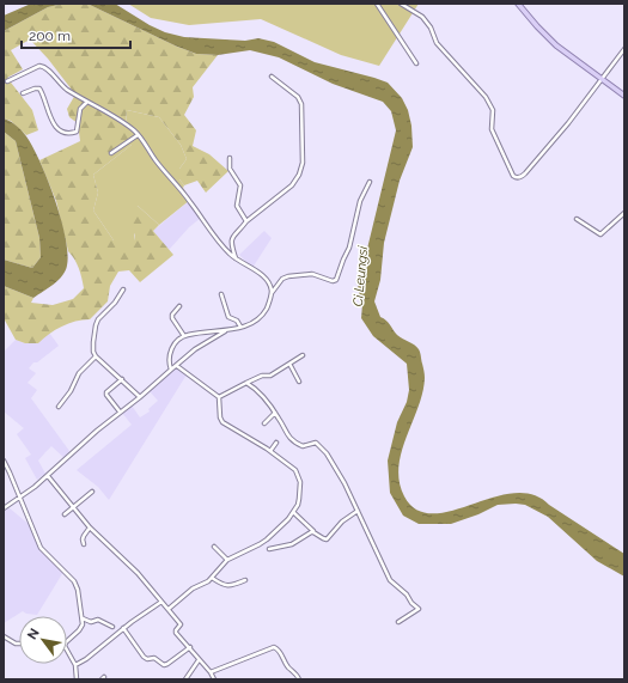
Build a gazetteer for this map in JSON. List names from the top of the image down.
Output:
{
  "water": ["Ci Leungsi"],
  "scale_bar": "200 m",
  "north": "top left"
}
